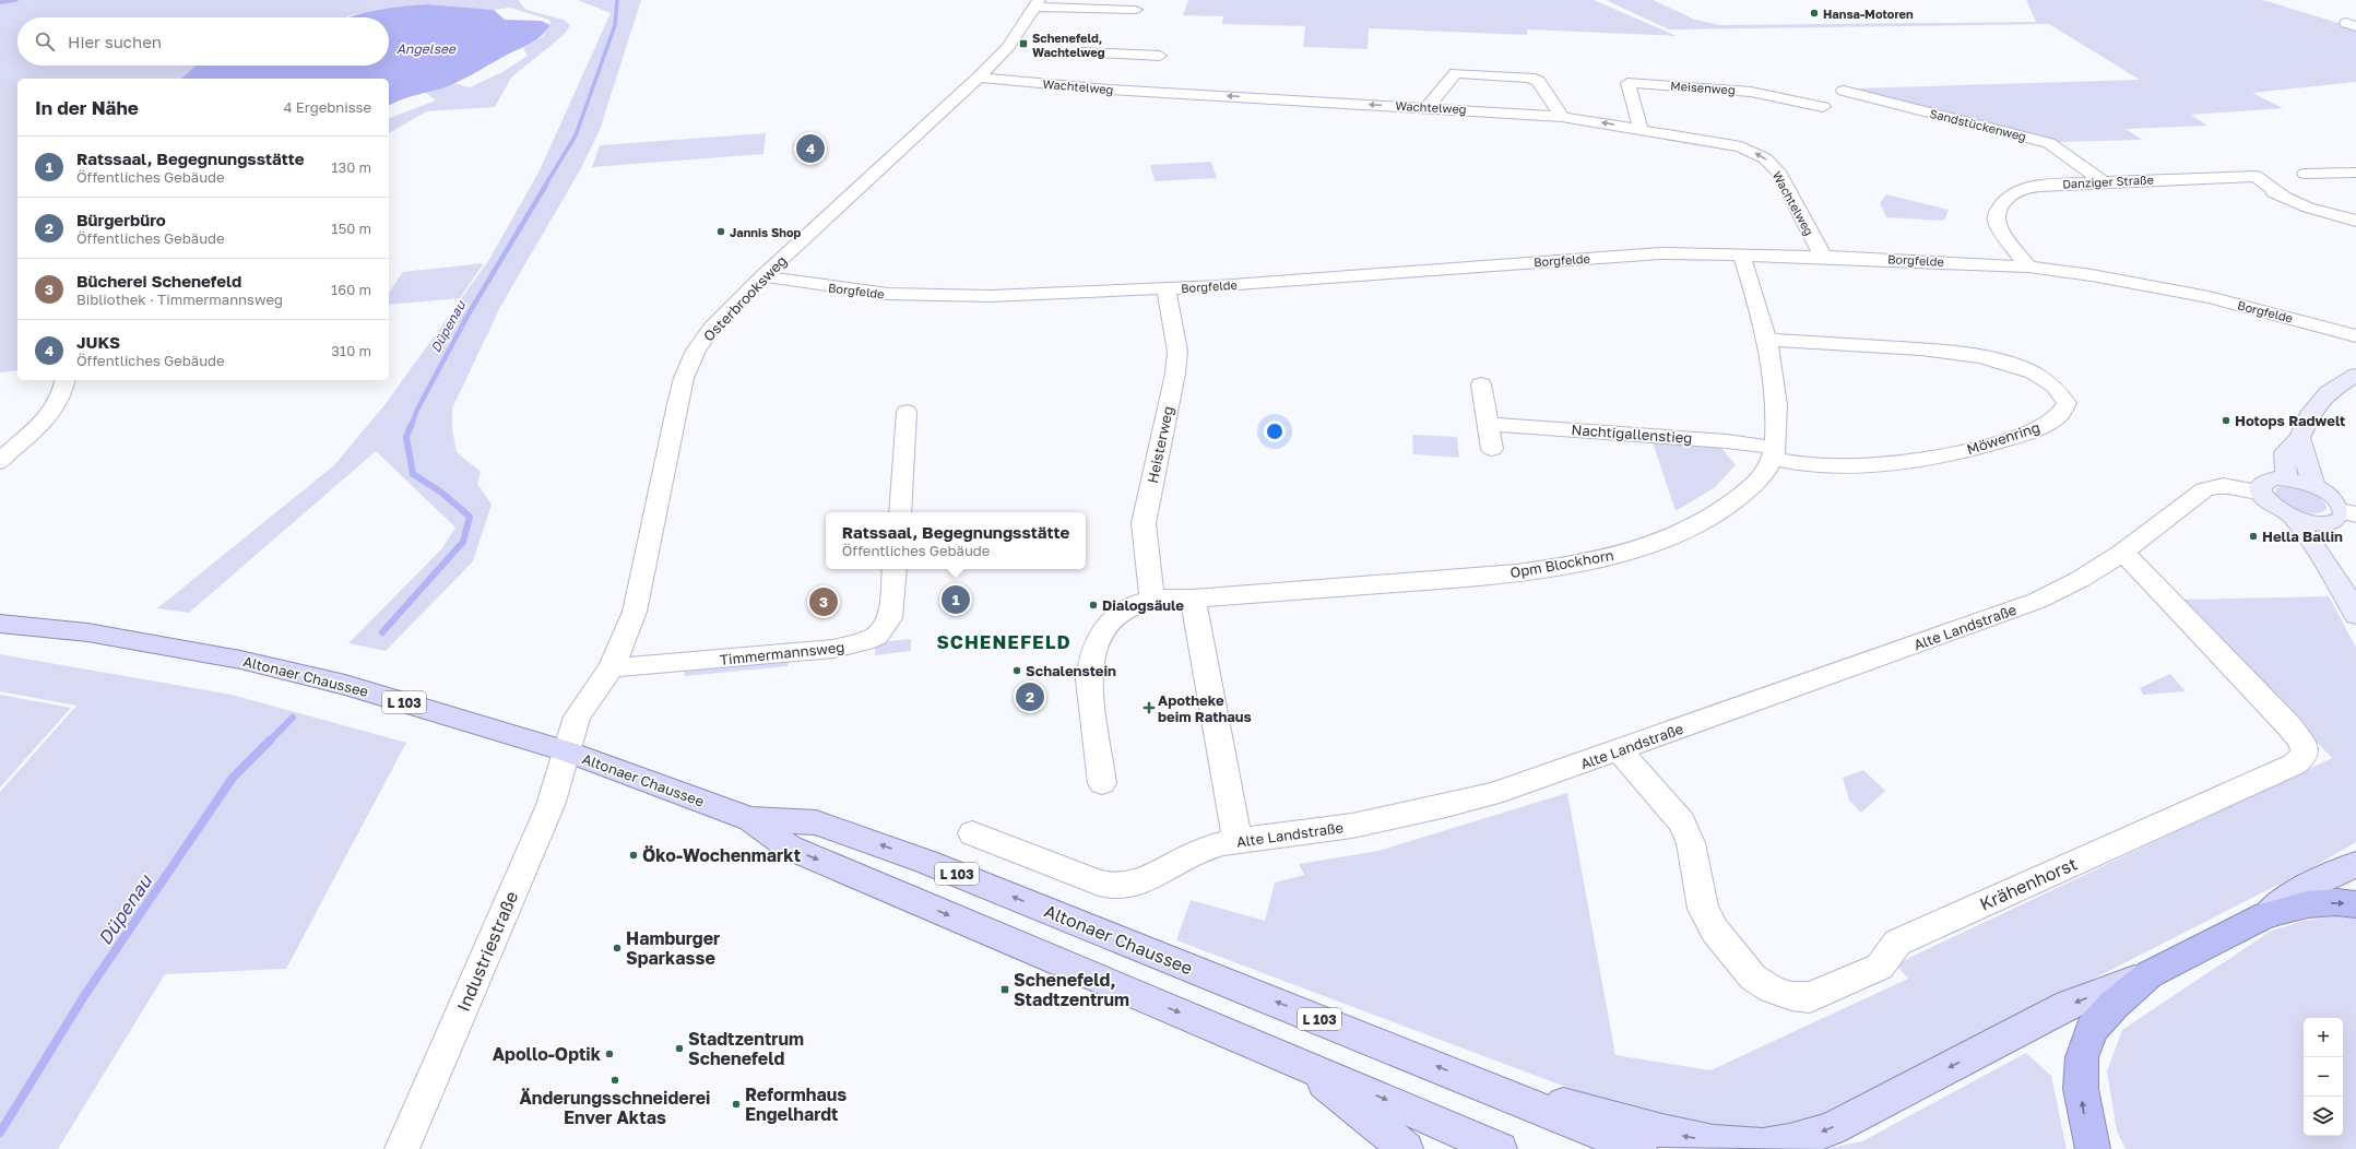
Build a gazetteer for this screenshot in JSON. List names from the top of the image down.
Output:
{
  "streets": {
    "main road": ["Altonaer Chaussee", "L 103"],
    "street": [
      "Wachtelweg",
      "Meisenweg",
      "Sandstückenweg",
      "Danziger Straße",
      "Borgfelde",
      "Osterbrooksweg",
      "Nachtigallenstieg",
      "Möwenring",
      "Heisterweg",
      "Opm Blockhorn",
      "Alte Landstraße",
      "Timmermannsweg",
      "Krähenhorst",
      "Industriestraße"
    ]
  },
  "crossings": [
    ["Wachtelweg", "Meisenweg"],
    ["Wachtelweg", "Borgfelde"],
    ["Wachtelweg", "Osterbrooksweg"],
    ["Sandstückenweg", "Danziger Straße"],
    ["Danziger Straße", "Borgfelde"],
    ["Borgfelde", "Osterbrooksweg"],
    ["Borgfelde", "Heisterweg"],
    ["Osterbrooksweg", "Timmermannsweg"],
    ["Osterbrooksweg", "Altonaer Chaussee"],
    ["Osterbrooksweg", "Industriestraße"],
    ["Nachtigallenstieg", "Möwenring"],
    ["Nachtigallenstieg", "Opm Blockhorn"],
    ["Möwenring", "Opm Blockhorn"],
    ["Heisterweg", "Opm Blockhorn"],
    ["Alte Landstraße", "Krähenhorst"],
    ["Altonaer Chaussee", "L 103"],
    ["Altonaer Chaussee", "Industriestraße"]
  ],
  "one_way": ["Wachtelweg"],
  "districts": ["SCHENEFELD"],
  "water": ["Angelsee", "Düpenau"],
  "places": {
    "other": [
      "Hansa-Motoren",
      "Jannis Shop",
      "Hotops Radwelt",
      "Hella Ballin",
      "Dialogsäule",
      "Schalenstein",
      "Öko-Wochenmarkt",
      "Hamburger Sparkasse",
      "Stadtzentrum Schenefeld",
      "Apollo-Optik",
      "Änderungsschneiderei Enver Aktas",
      "Reformhaus Engelhardt"
    ],
    "transit": ["Schenefeld, Wachtelweg", "Schenefeld, Stadtzentrum"],
    "health": ["Apotheke beim Rathaus"]
  },
  "page": {
    "search": "Hier suchen",
    "heading": ["In der Nähe", "4 Ergebnisse"],
    "pins": [
      "4",
      "1",
      "3",
      "2"
    ],
    "list": [
      {
        "mark": "1",
        "name": "Ratssaal, Begegnungsstätte",
        "note": "Öffentliches Gebäude",
        "value": "130 m"
      },
      {
        "mark": "2",
        "name": "Bürgerbüro",
        "note": "Öffentliches Gebäude",
        "value": "150 m"
      },
      {
        "mark": "3",
        "name": "Bücherei Schenefeld",
        "note": "Bibliothek · Timmermannsweg",
        "value": "160 m"
      },
      {
        "mark": "4",
        "name": "JUKS",
        "note": "Öffentliches Gebäude",
        "value": "310 m"
      }
    ],
    "popup": ["Ratssaal, Begegnungsstätte", "Öffentliches Gebäude"],
    "map_buttons": ["+", "−"]
  }
}
